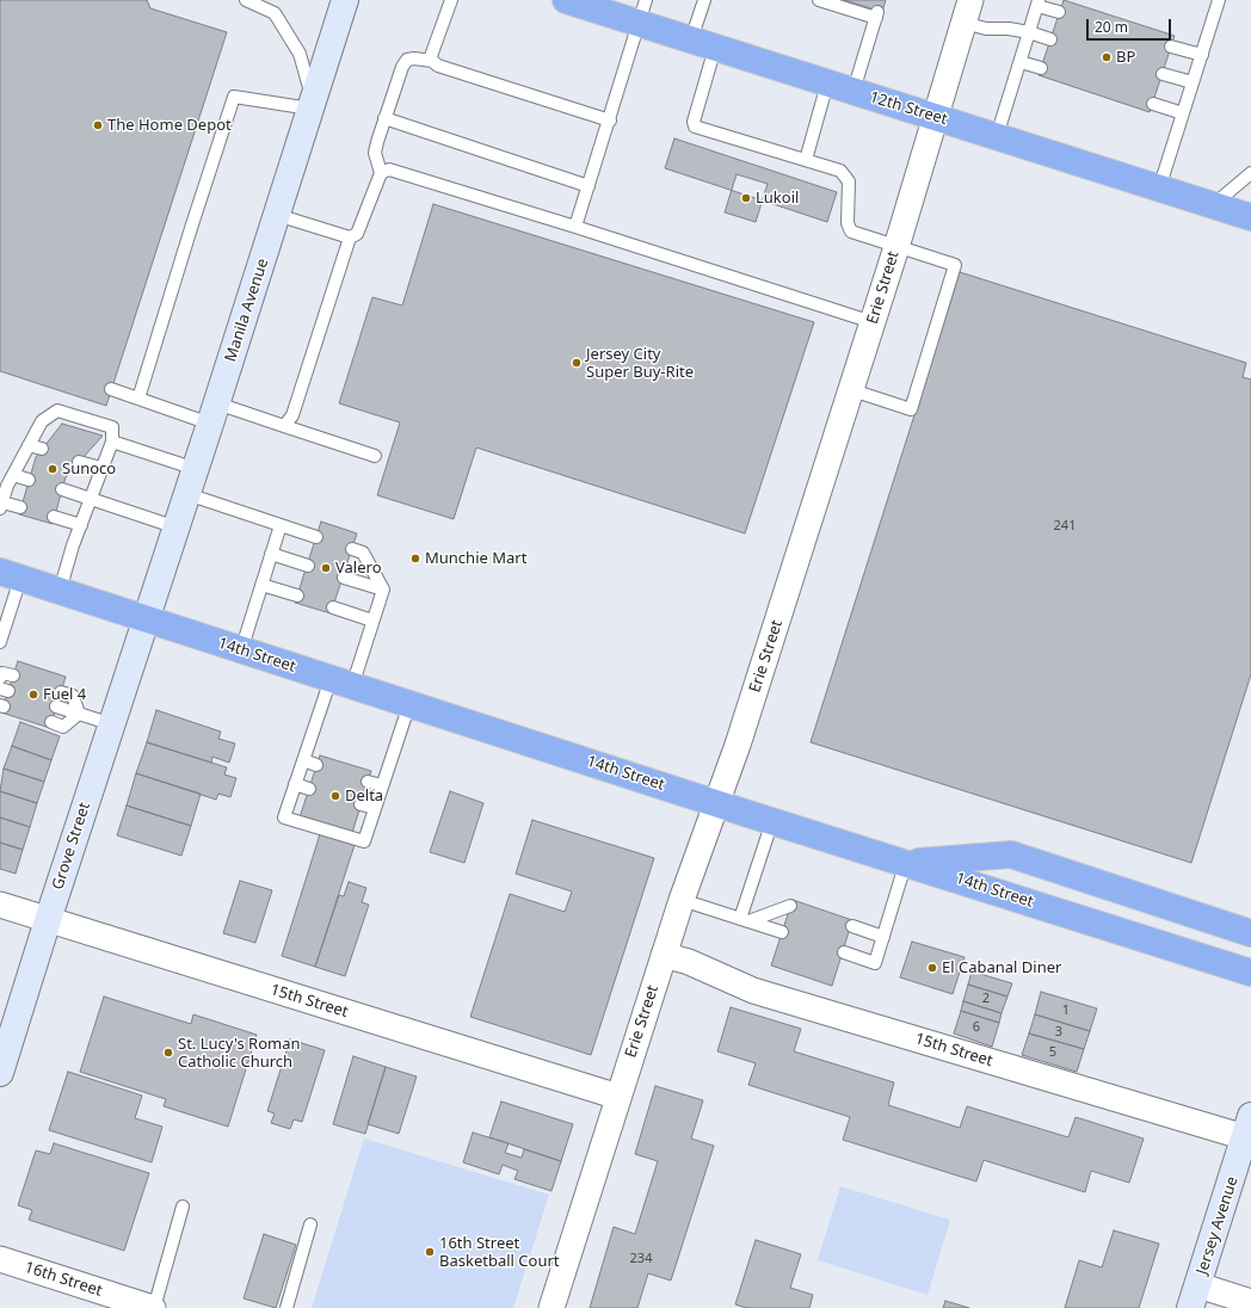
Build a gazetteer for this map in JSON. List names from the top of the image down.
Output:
{
  "streets": {
    "highway": ["12th Street", "14th Street"],
    "street": [
      "Erie Street",
      "Manila Avenue",
      "Grove Street",
      "15th Street",
      "Jersey Avenue",
      "16th Street"
    ]
  },
  "crossings": [
    ["12th Street", "Erie Street"],
    ["Erie Street", "14th Street"],
    ["Erie Street", "15th Street"],
    ["Manila Avenue", "14th Street"],
    ["Manila Avenue", "Grove Street"],
    ["14th Street", "Grove Street"],
    ["Grove Street", "15th Street"],
    ["15th Street", "Jersey Avenue"]
  ],
  "places": [
    "BP",
    "The Home Depot",
    "Lukoil",
    "Jersey City Super Buy-Rite",
    "Sunoco",
    "Munchie Mart",
    "Valero",
    "Fuel 4",
    "Delta",
    "El Cabanal Diner",
    "St. Lucy's Roman Catholic Church",
    "16th Street Basketball Court"
  ],
  "house_numbers": [
    "241",
    "2",
    "1",
    "6",
    "3",
    "5",
    "234"
  ],
  "scale_bar": "20 m"
}
